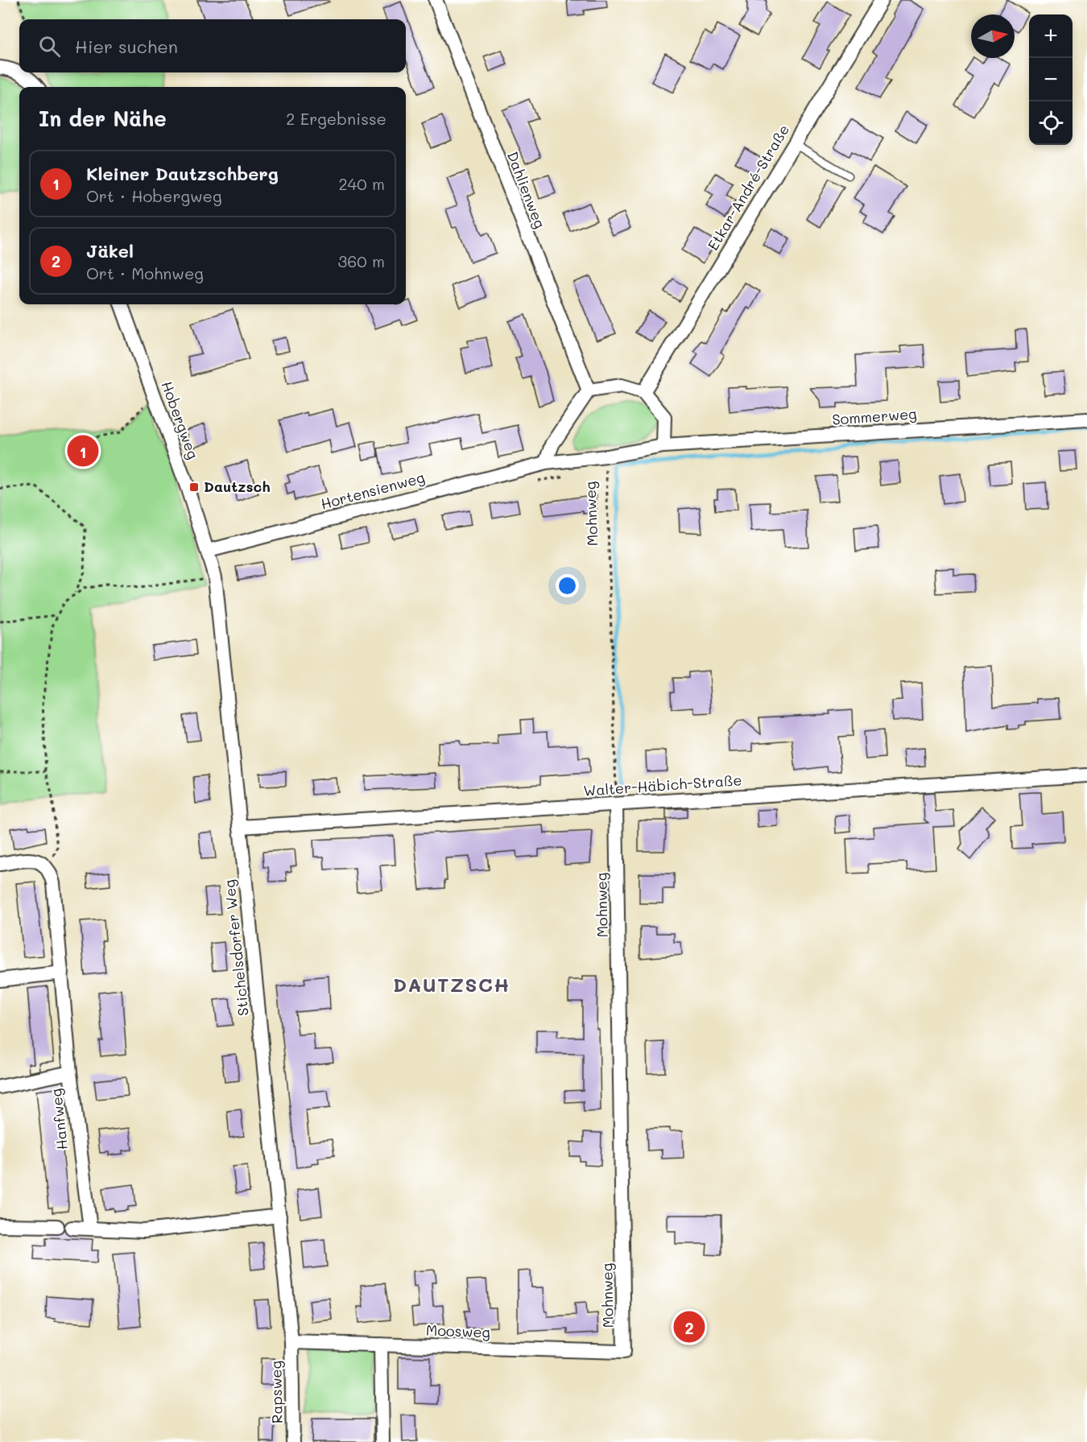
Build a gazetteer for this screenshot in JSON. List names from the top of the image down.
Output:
{
  "streets": {
    "street": [
      "Etkar-André-Straße",
      "Dahlienweg",
      "Sommerweg",
      "Hobergweg",
      "Hortensienweg",
      "Mohnweg",
      "Walter-Häbich-Straße",
      "Stichelsdorfer Weg",
      "Hanfweg",
      "Moosweg",
      "Rapsweg"
    ]
  },
  "crossings": [
    ["Sommerweg", "Hortensienweg"],
    ["Sommerweg", "Mohnweg"],
    ["Hobergweg", "Hortensienweg"],
    ["Hobergweg", "Stichelsdorfer Weg"],
    ["Hortensienweg", "Mohnweg"],
    ["Hortensienweg", "Stichelsdorfer Weg"],
    ["Mohnweg", "Walter-Häbich-Straße"],
    ["Mohnweg", "Moosweg"],
    ["Walter-Häbich-Straße", "Stichelsdorfer Weg"],
    ["Stichelsdorfer Weg", "Moosweg"],
    ["Stichelsdorfer Weg", "Rapsweg"],
    ["Moosweg", "Rapsweg"]
  ],
  "districts": ["DAUTZSCH"],
  "places": {
    "transit": ["Dautzsch"]
  },
  "north": "right",
  "page": {
    "map_buttons": ["+", "−"],
    "search": "Hier suchen",
    "heading": ["In der Nähe", "2 Ergebnisse"],
    "list": [
      {
        "mark": "1",
        "name": "Kleiner Dautzschberg",
        "note": "Ort · Hobergweg",
        "value": "240 m"
      },
      {
        "mark": "2",
        "name": "Jäkel",
        "note": "Ort · Mohnweg",
        "value": "360 m"
      }
    ],
    "pins": ["1", "2"]
  }
}
